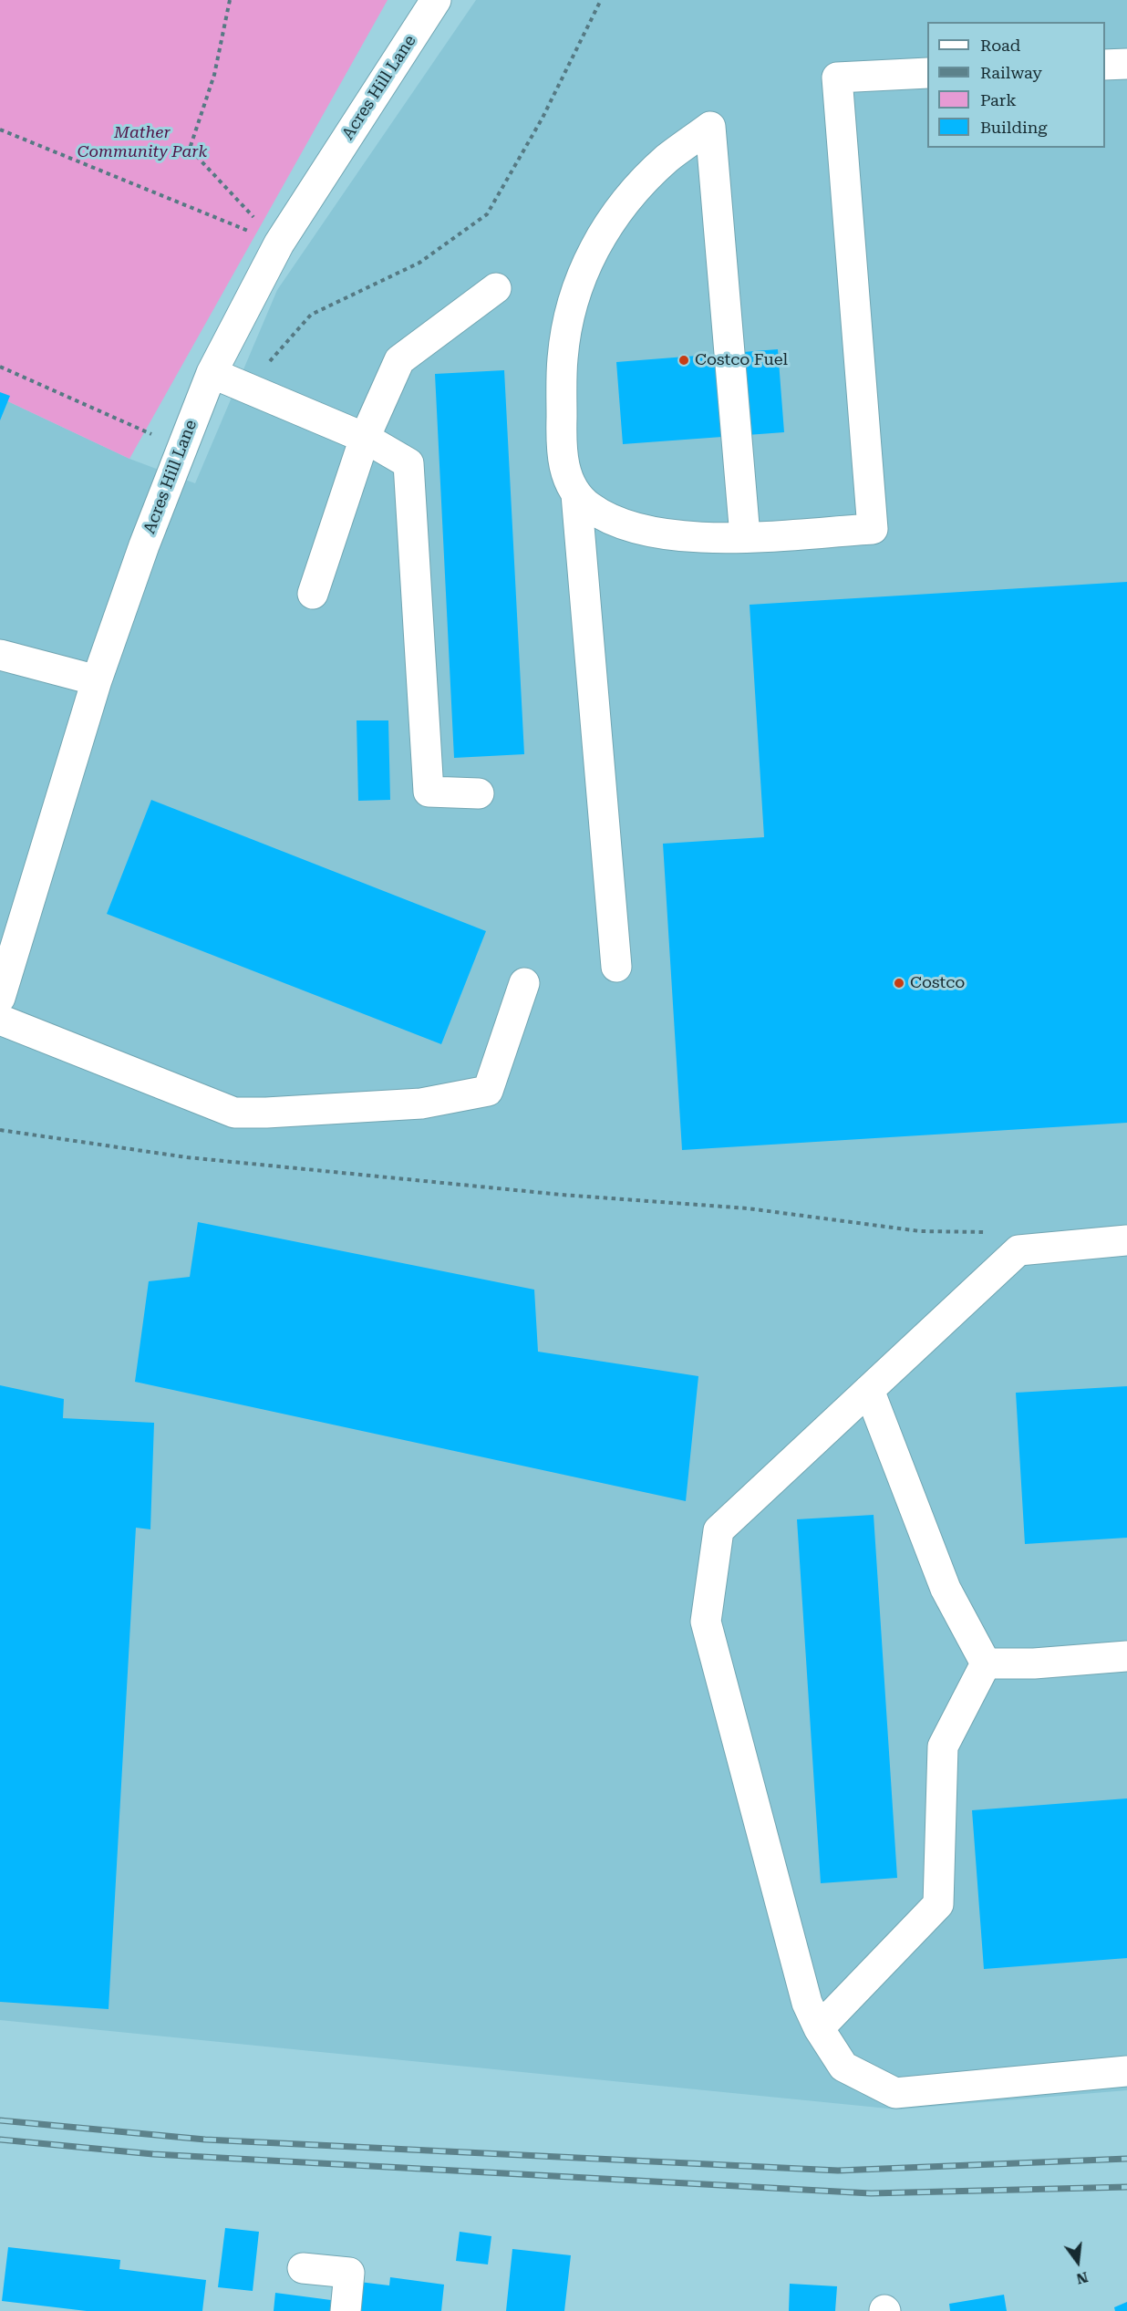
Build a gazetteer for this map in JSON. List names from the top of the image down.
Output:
{
  "streets": {
    "street": ["Acres Hill Lane"]
  },
  "parks": ["Mather Community Park"],
  "places": ["Costco Fuel", "Costco"],
  "legend": [
    "Road",
    "Railway",
    "Park",
    "Building"
  ],
  "north": "bottom"
}
